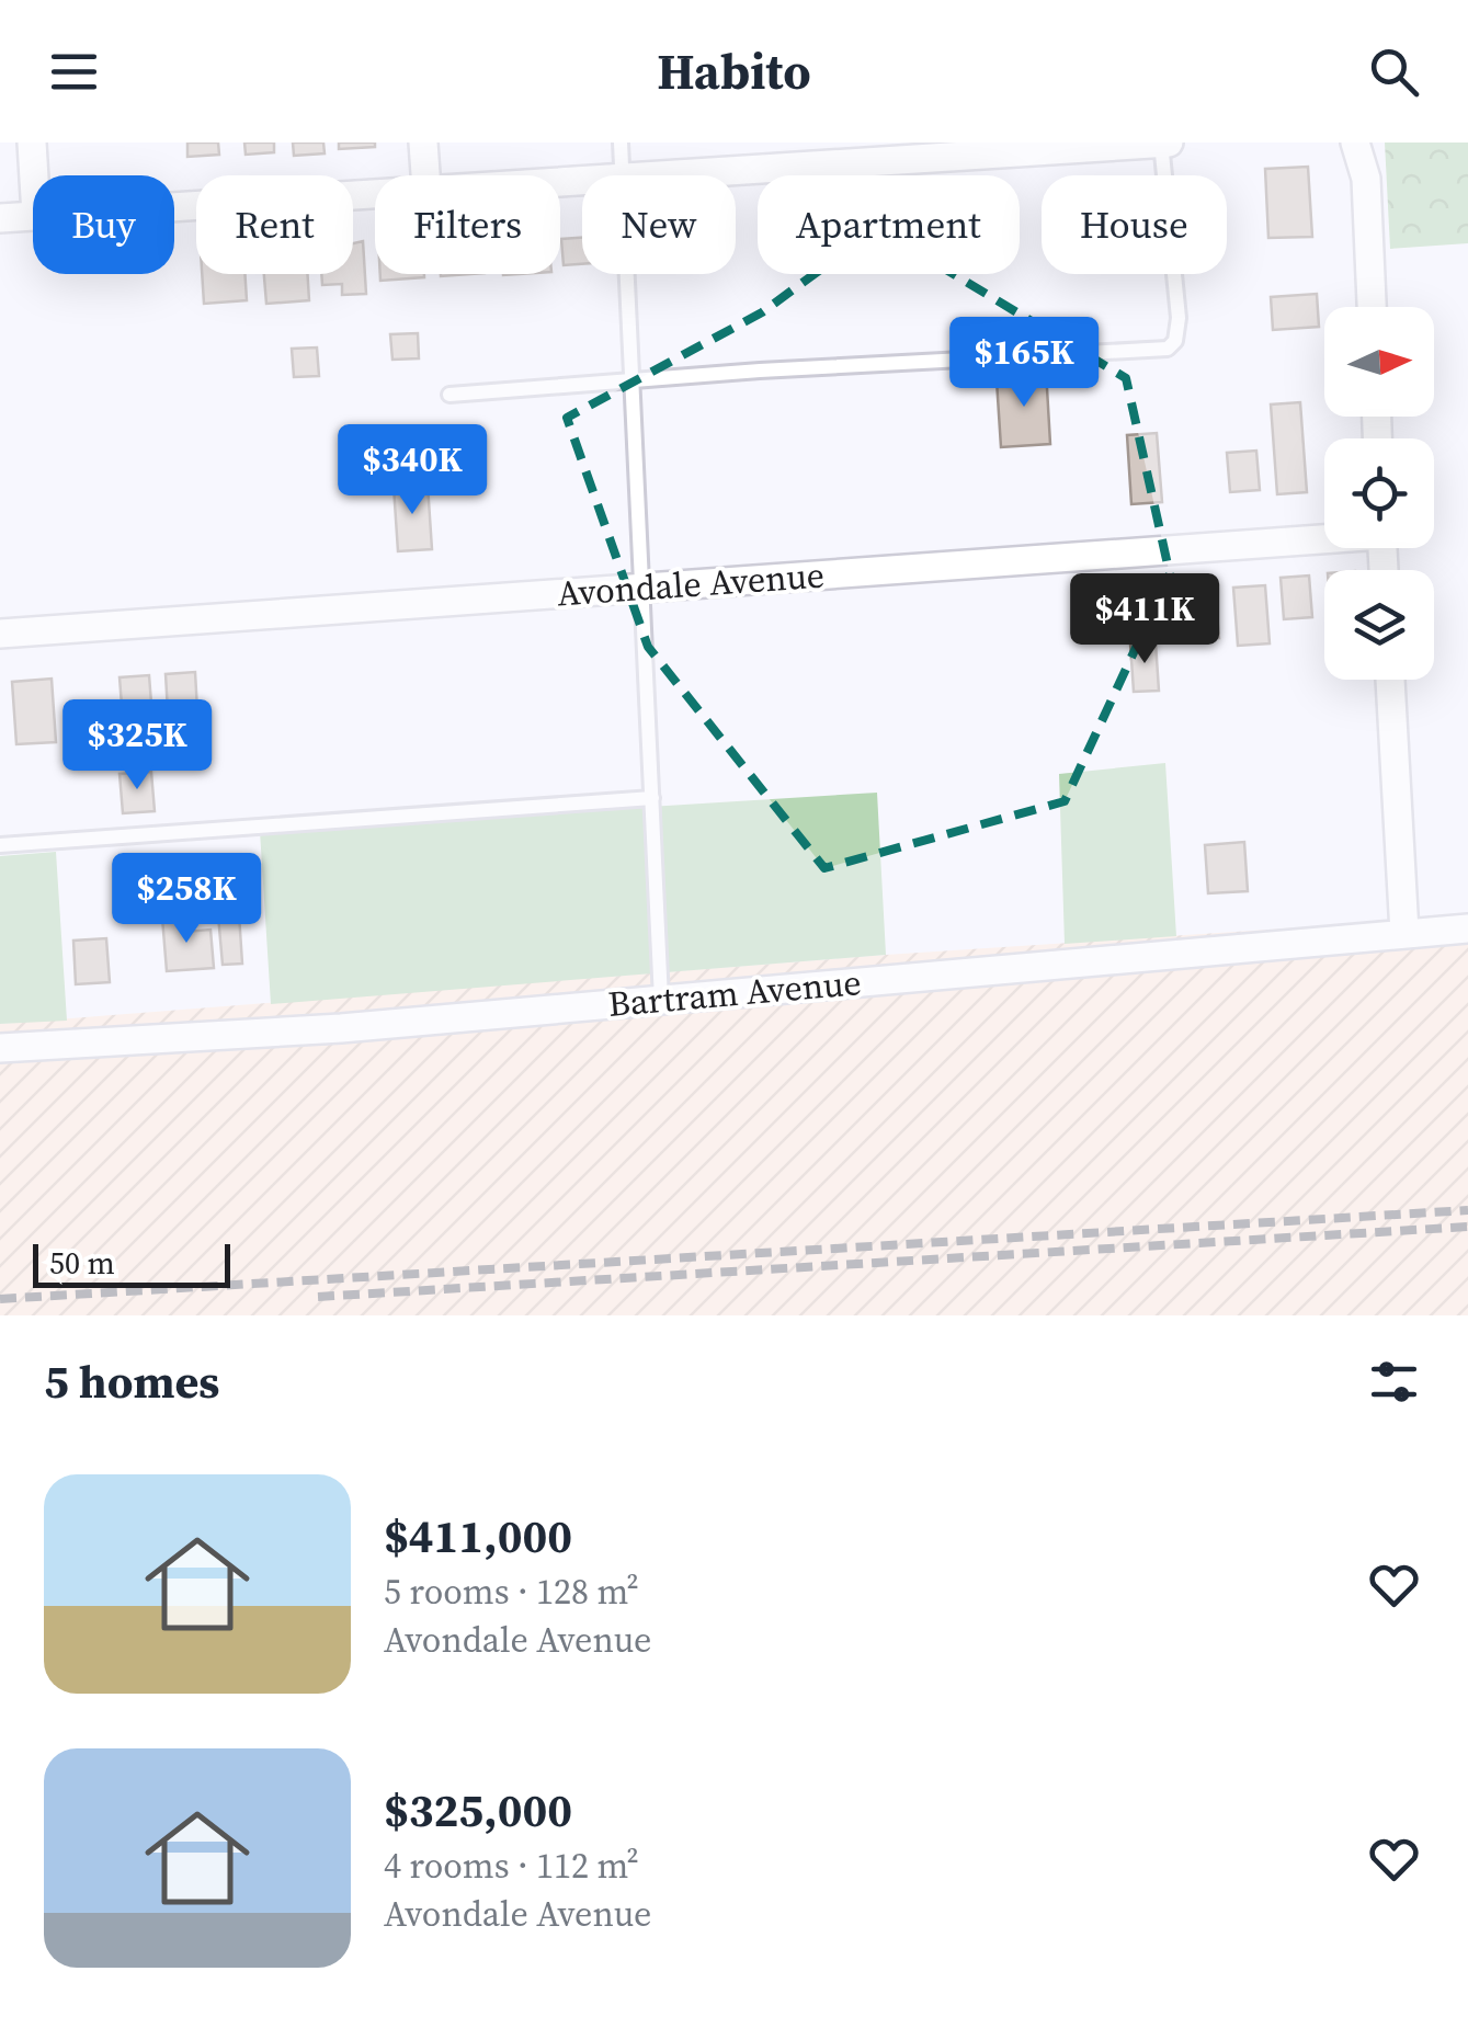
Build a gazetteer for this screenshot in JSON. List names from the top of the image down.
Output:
{
  "streets": {
    "street": ["Avondale Avenue", "Bartram Avenue"]
  },
  "scale_bar": "50 m",
  "north": "right",
  "page": {
    "header": "Habito",
    "chip": [
      "Buy",
      "Rent",
      "Filters",
      "New",
      "Apartment",
      "House"
    ],
    "price": [
      "$165K",
      "$340K",
      "$411K",
      "$325K",
      "$258K"
    ],
    "scale": "50 m",
    "heading": "5 homes",
    "list": [
      {
        "name": "$411,000",
        "note": "5 rooms · 128 m² · Avondale Avenue"
      },
      {
        "name": "$325,000",
        "note": "4 rooms · 112 m² · Avondale Avenue"
      }
    ]
  }
}
